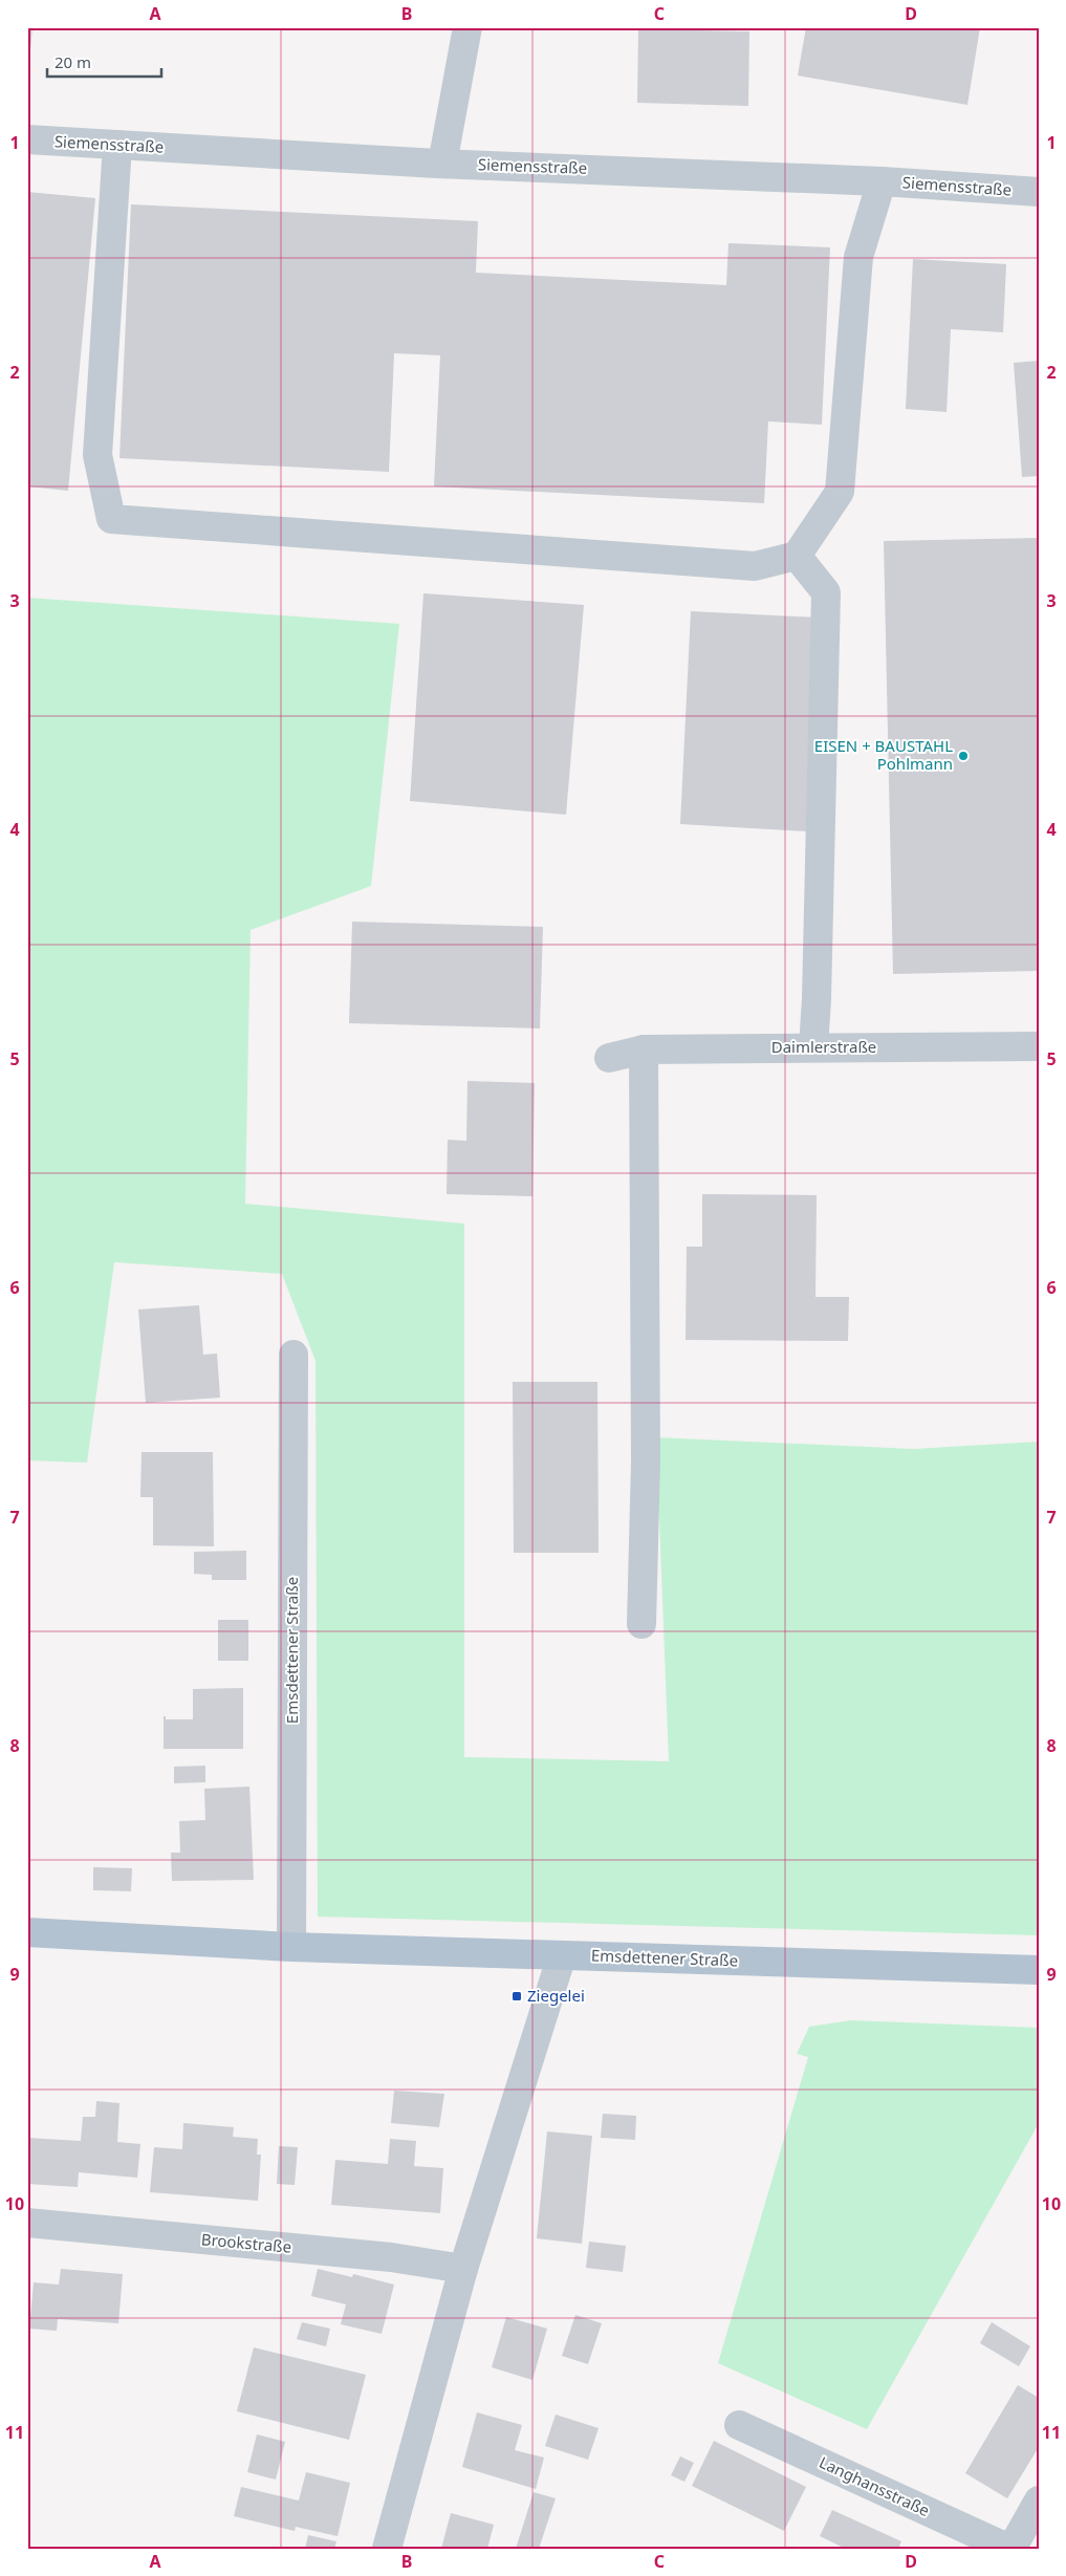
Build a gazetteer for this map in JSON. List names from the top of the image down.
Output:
{
  "streets": {
    "main road": ["Emsdettener Straße"],
    "street": [
      "Siemensstraße",
      "Daimlerstraße",
      "Brookstraße",
      "Langhansstraße"
    ]
  },
  "places": {
    "other": ["EISEN + BAUSTAHL Pohlmann"],
    "transit": ["Ziegelei"]
  },
  "scale_bar": "20 m",
  "grid": {
    "columns": [
      "A",
      "B",
      "C",
      "D"
    ],
    "rows": [
      "1",
      "2",
      "3",
      "4",
      "5",
      "6",
      "7",
      "8",
      "9",
      "10",
      "11"
    ]
  }
}
